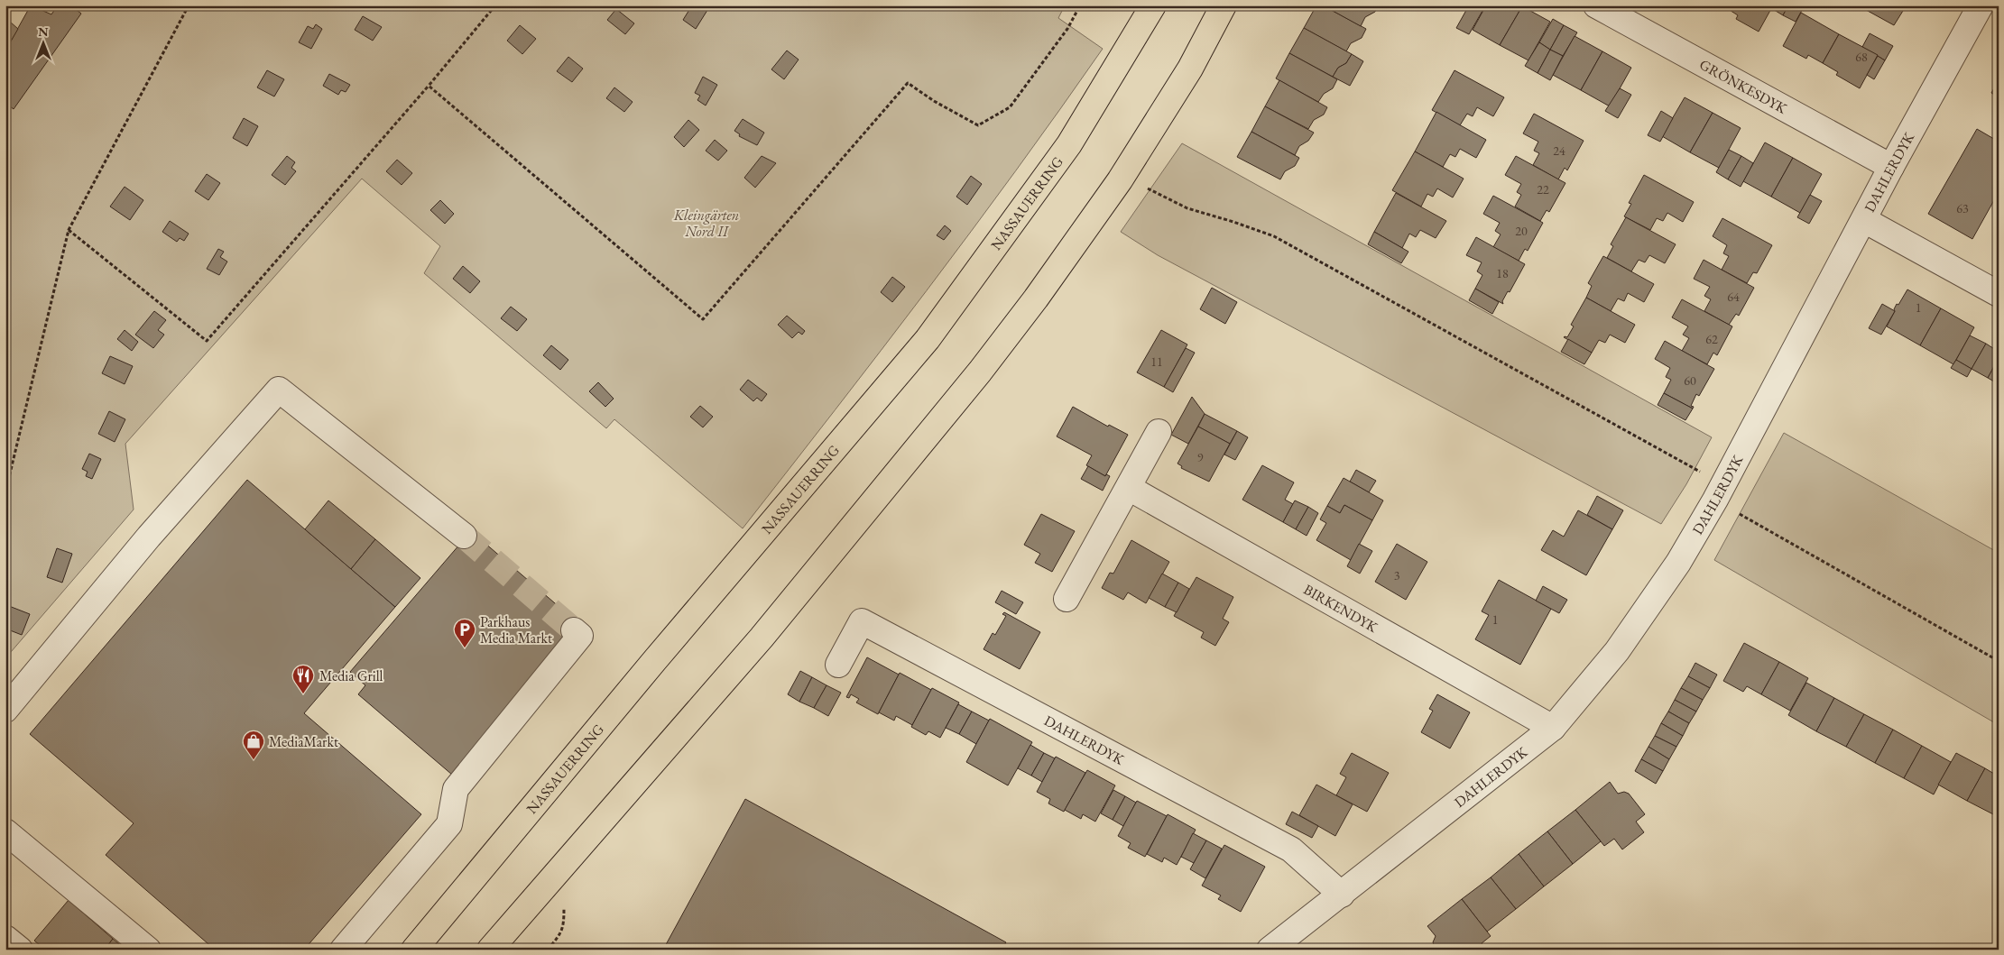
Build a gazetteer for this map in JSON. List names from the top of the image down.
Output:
{
  "streets": {
    "main road": ["NASSAUERRING"],
    "street": ["GRÖNKESDYK", "DAHLERDYK", "BIRKENDYK"]
  },
  "crossings": [
    ["GRÖNKESDYK", "DAHLERDYK"],
    ["DAHLERDYK", "BIRKENDYK"]
  ],
  "parks": ["Kleingärten Nord II"],
  "places": {
    "parking": ["Parkhaus Media Markt"],
    "restaurant": ["Media Grill"],
    "shop": ["MediaMarkt"]
  },
  "house_numbers": [
    "68",
    "24",
    "22",
    "63",
    "20",
    "18",
    "64",
    "1",
    "62",
    "11",
    "60",
    "9",
    "3",
    "1"
  ],
  "north": "top"
}
